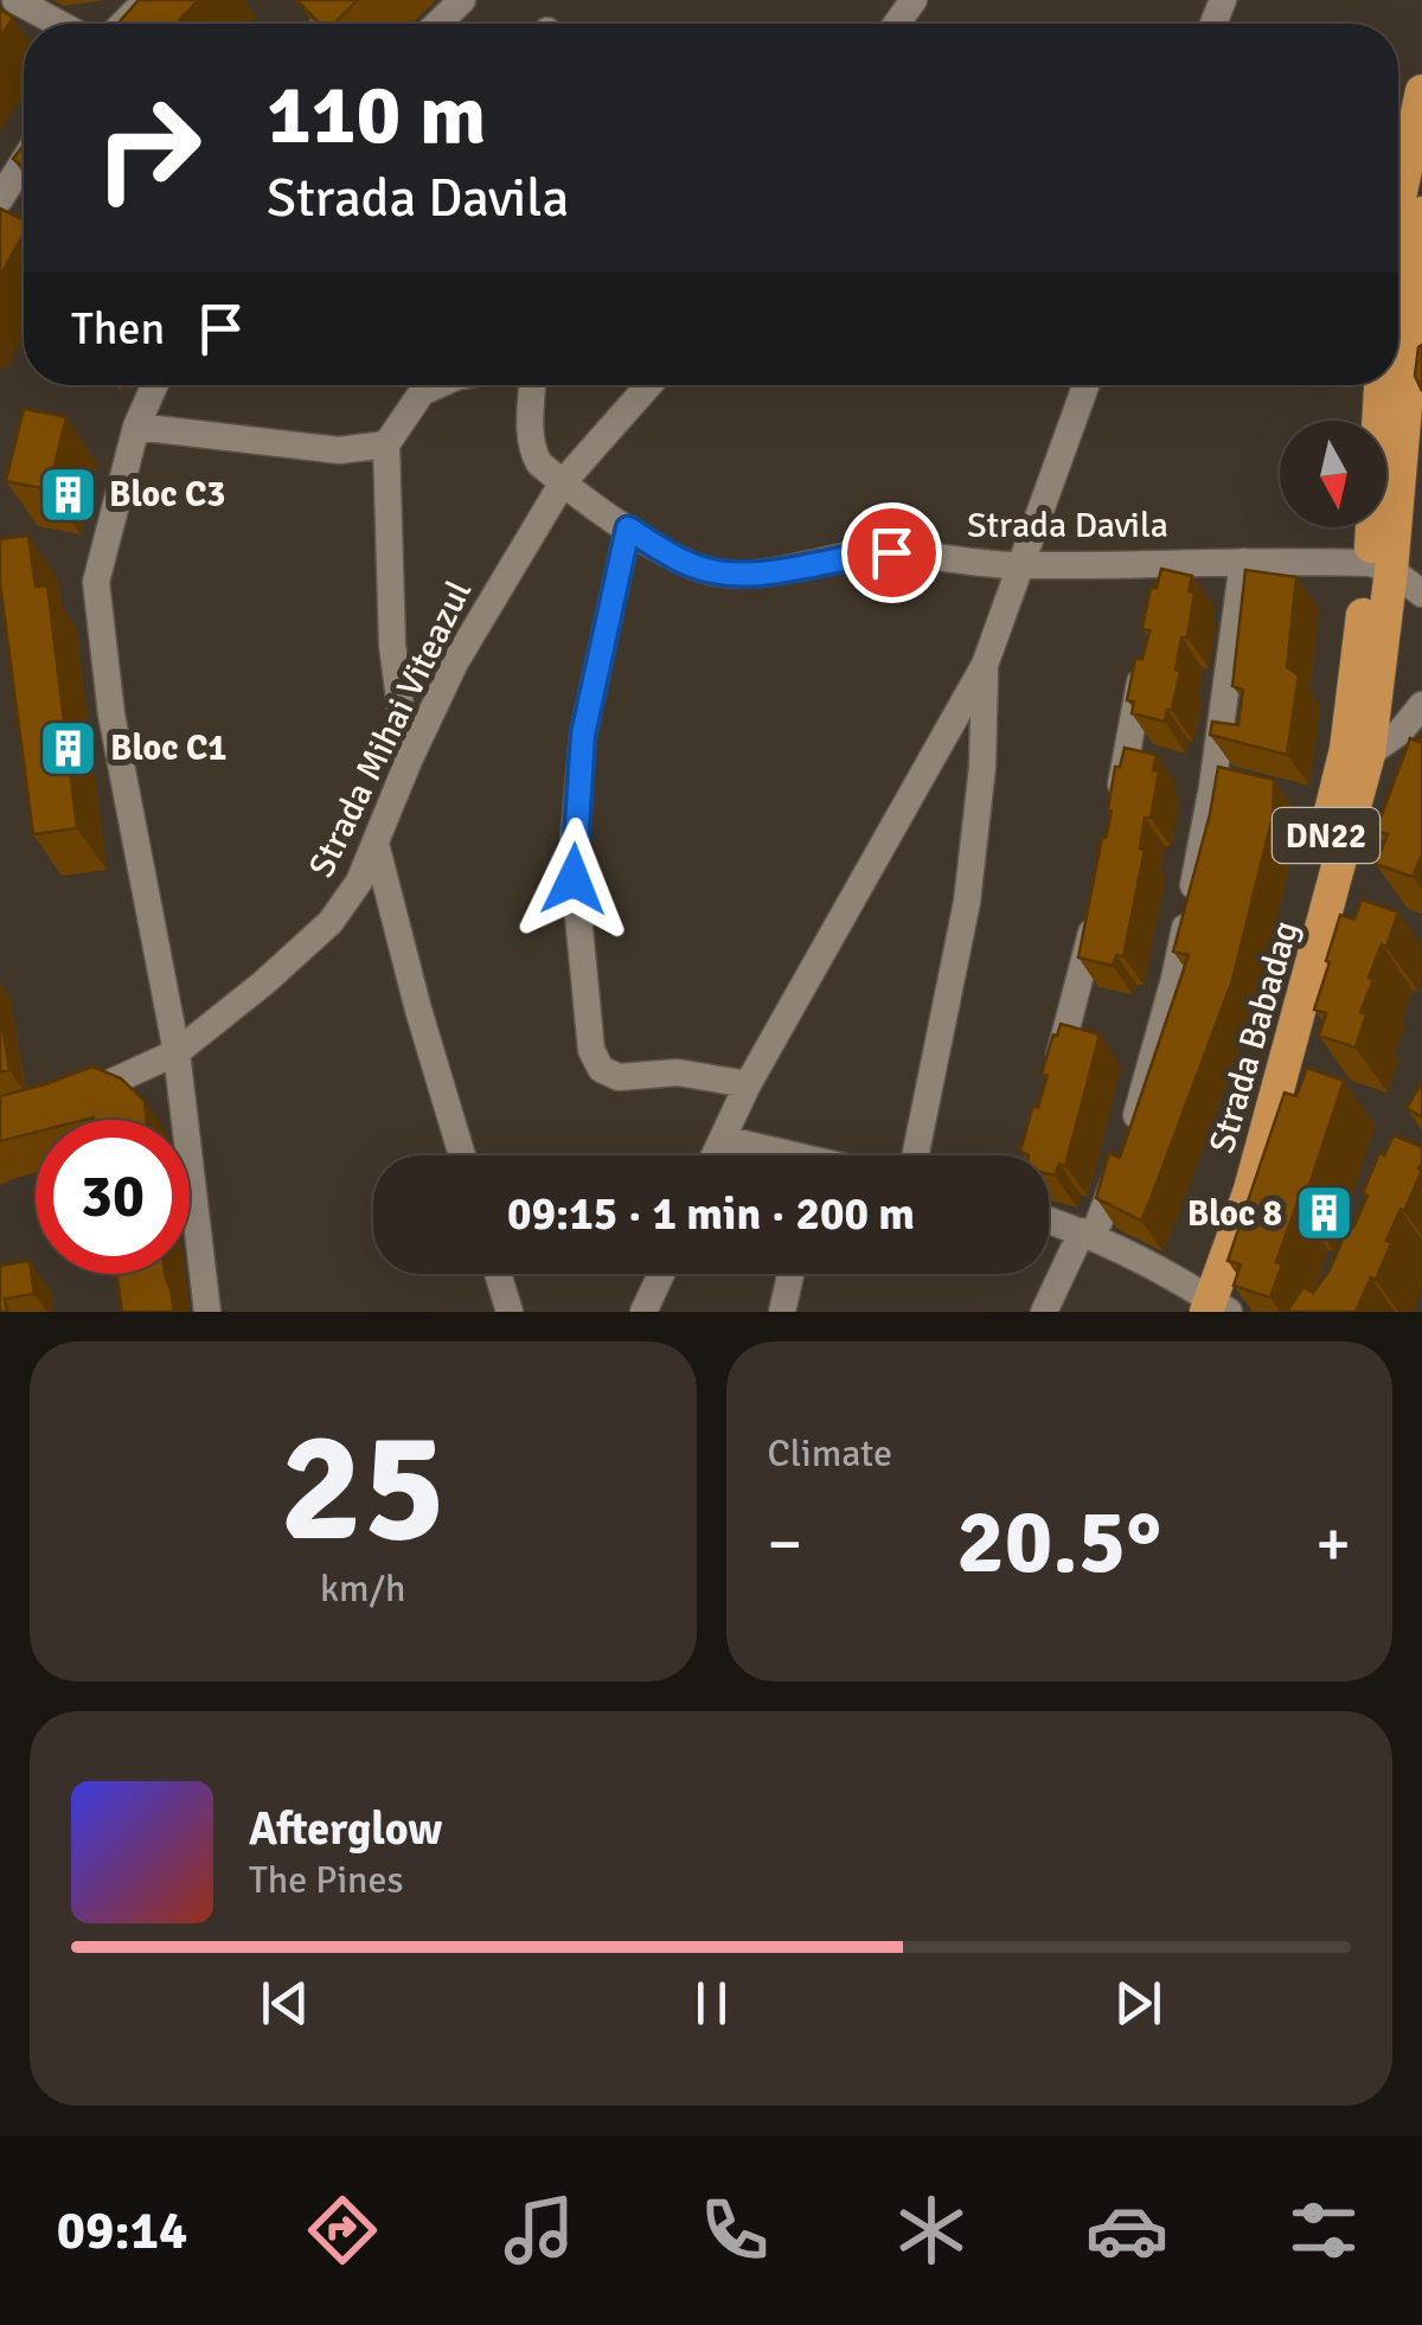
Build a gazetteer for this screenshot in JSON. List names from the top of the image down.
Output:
{
  "streets": {
    "main road": ["DN22", "Strada Babadag"],
    "street": ["Strada Davila", "Strada Mihai Viteazul"]
  },
  "crossings": [
    ["Strada Davila", "Strada Mihai Viteazul"],
    ["Strada Davila", "Strada Babadag"]
  ],
  "places": {
    "building": ["Bloc C3", "Bloc C1", "Bloc 8"]
  },
  "north": "bottom",
  "page": {
    "turn": ["110 m", "Strada Davila"],
    "then": "Then",
    "limit": "30",
    "trip": "09:15 · 1 min · 200 m",
    "tile": [
      ["25", "km/h"],
      "Climate"
    ],
    "heat": ["−", "20.5°", "+"],
    "song": ["Afterglow", "The Pines"],
    "tabs": "09:14"
  }
}
